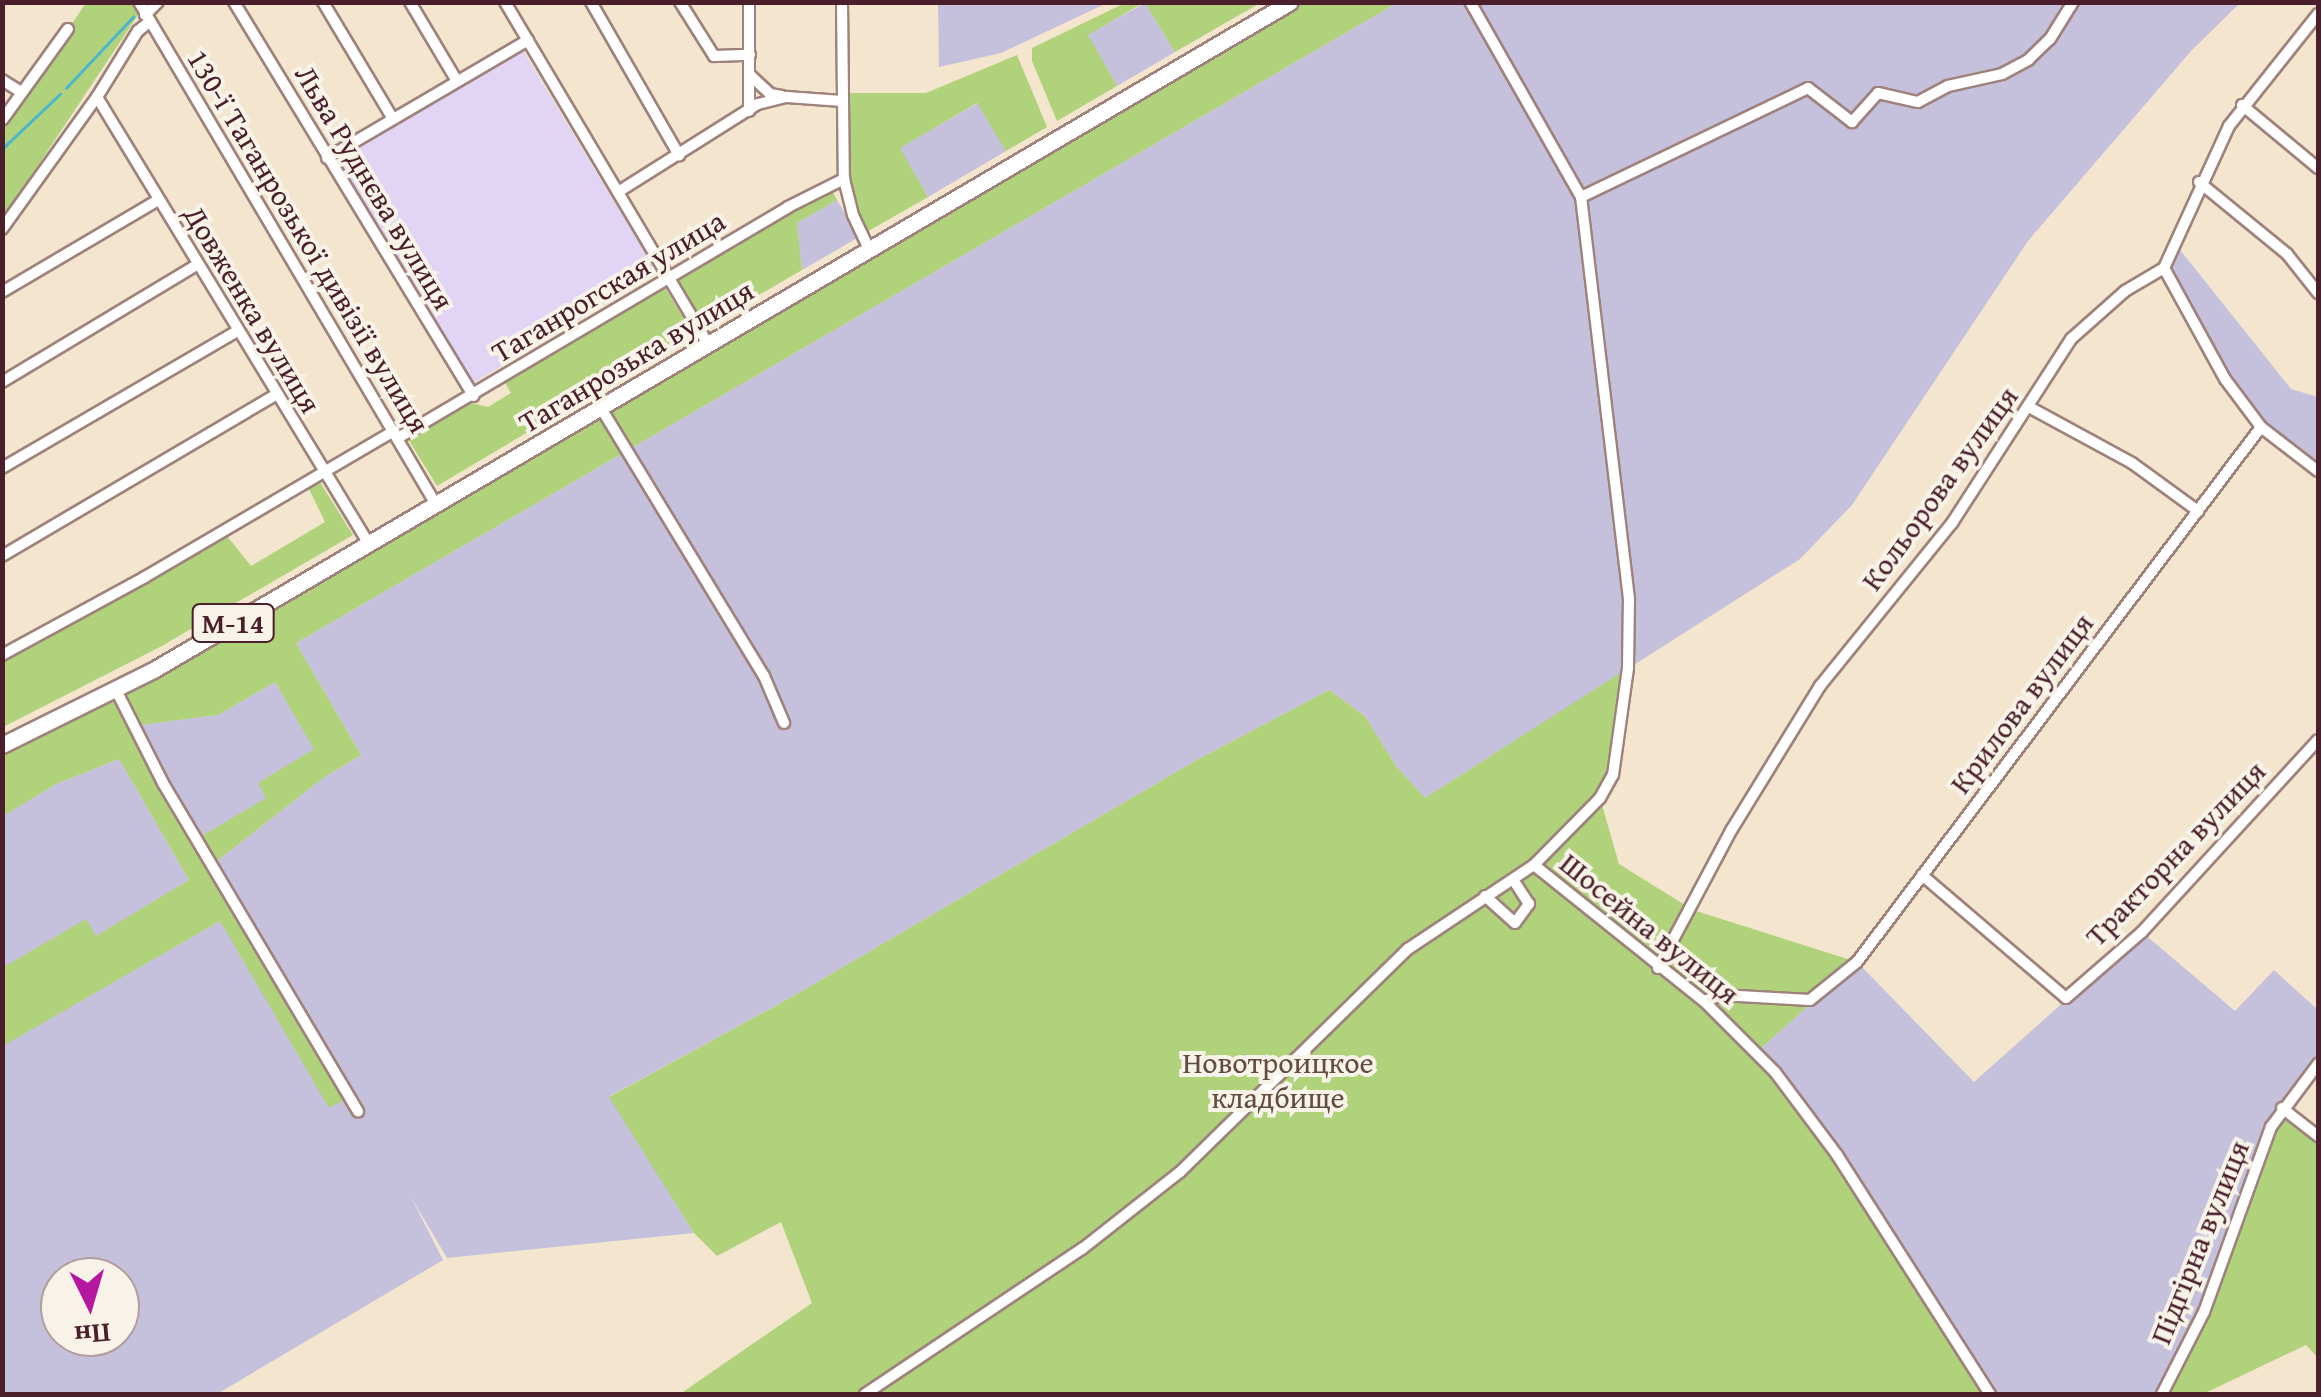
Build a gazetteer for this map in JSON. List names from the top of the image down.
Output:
{
  "streets": {
    "highway": ["Таганрозька вулиця", "М-14"],
    "street": [
      "Льва Руднєва вулиця",
      "130-ї Таганрозької дивізії вулиця",
      "Таганрогская улица",
      "Довженка вулиця",
      "Кольорова вулиця",
      "Крилова вулиця",
      "Тракторна вулиця",
      "Шосейна вулиця",
      "Підгірна вулиця"
    ]
  },
  "crossings": [
    ["Льва Руднєва вулиця", "Таганрогская улица"],
    ["130-ї Таганрозької дивізії вулиця", "Таганрогская улица"],
    ["130-ї Таганрозької дивізії вулиця", "Таганрозька вулиця"],
    ["Таганрогская улица", "Довженка вулиця"],
    ["Довженка вулиця", "Таганрозька вулиця"],
    ["Кольорова вулиця", "Шосейна вулиця"],
    ["Крилова вулиця", "Тракторна вулиця"],
    ["Крилова вулиця", "Шосейна вулиця"]
  ],
  "parks": ["Новотроицкое кладбище"],
  "north": "bottom"
}
